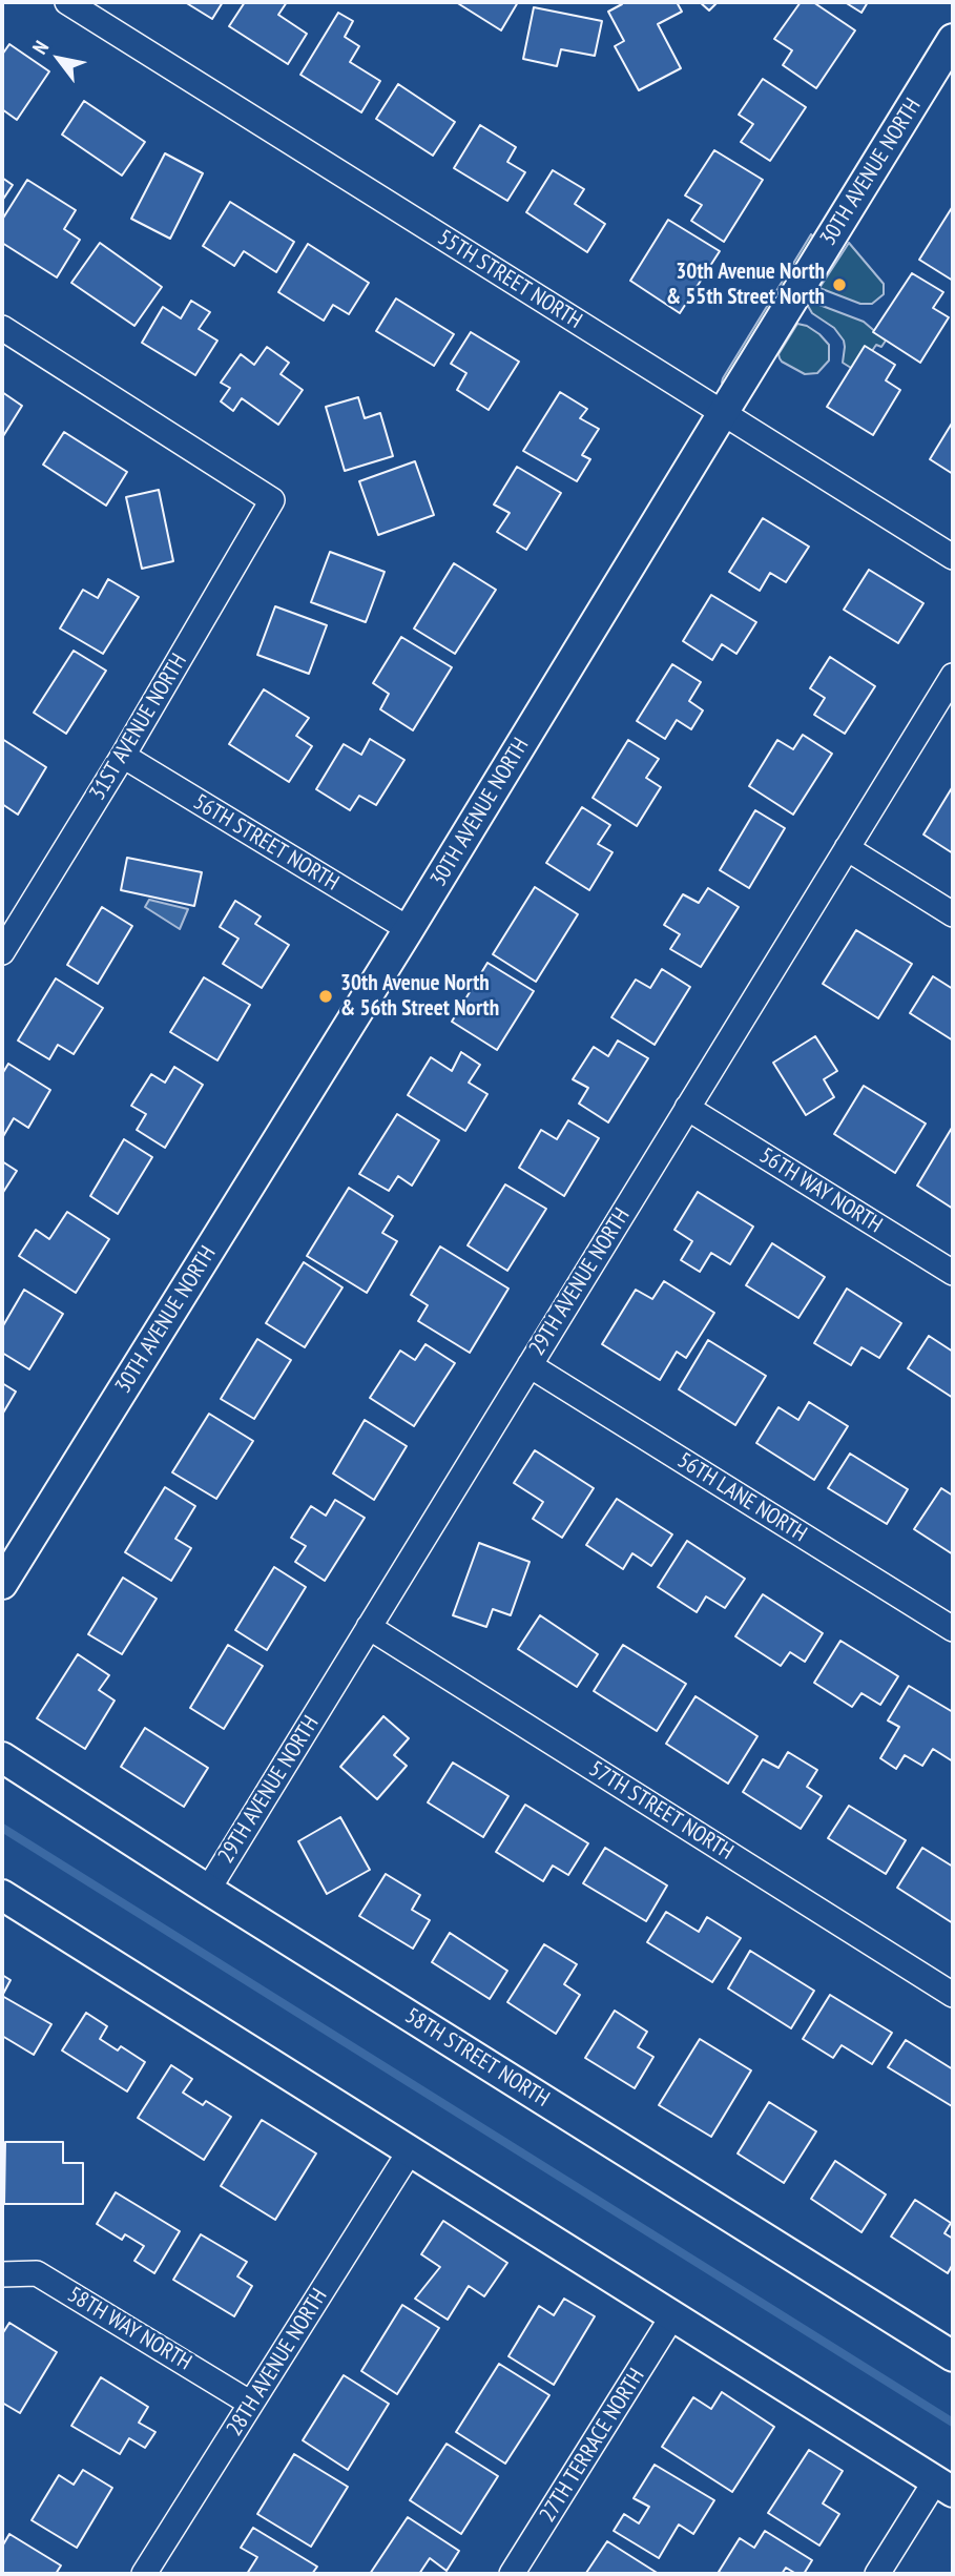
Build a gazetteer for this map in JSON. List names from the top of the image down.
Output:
{
  "streets": {
    "street": [
      "30TH AVENUE NORTH",
      "55TH STREET NORTH",
      "31ST AVENUE NORTH",
      "56TH STREET NORTH",
      "56TH WAY NORTH",
      "29TH AVENUE NORTH",
      "56TH LANE NORTH",
      "57TH STREET NORTH",
      "58TH STREET NORTH",
      "58TH WAY NORTH",
      "28TH AVENUE NORTH",
      "27TH TERRACE NORTH"
    ]
  },
  "crossings": [
    ["30TH AVENUE NORTH", "55TH STREET NORTH"],
    ["30TH AVENUE NORTH", "56TH STREET NORTH"],
    ["31ST AVENUE NORTH", "56TH STREET NORTH"],
    ["56TH WAY NORTH", "29TH AVENUE NORTH"],
    ["29TH AVENUE NORTH", "56TH LANE NORTH"],
    ["29TH AVENUE NORTH", "57TH STREET NORTH"],
    ["29TH AVENUE NORTH", "58TH STREET NORTH"],
    ["58TH WAY NORTH", "28TH AVENUE NORTH"]
  ],
  "places": ["30th Avenue North & 55th Street North", "30th Avenue North & 56th Street North"],
  "north": "top left"
}
